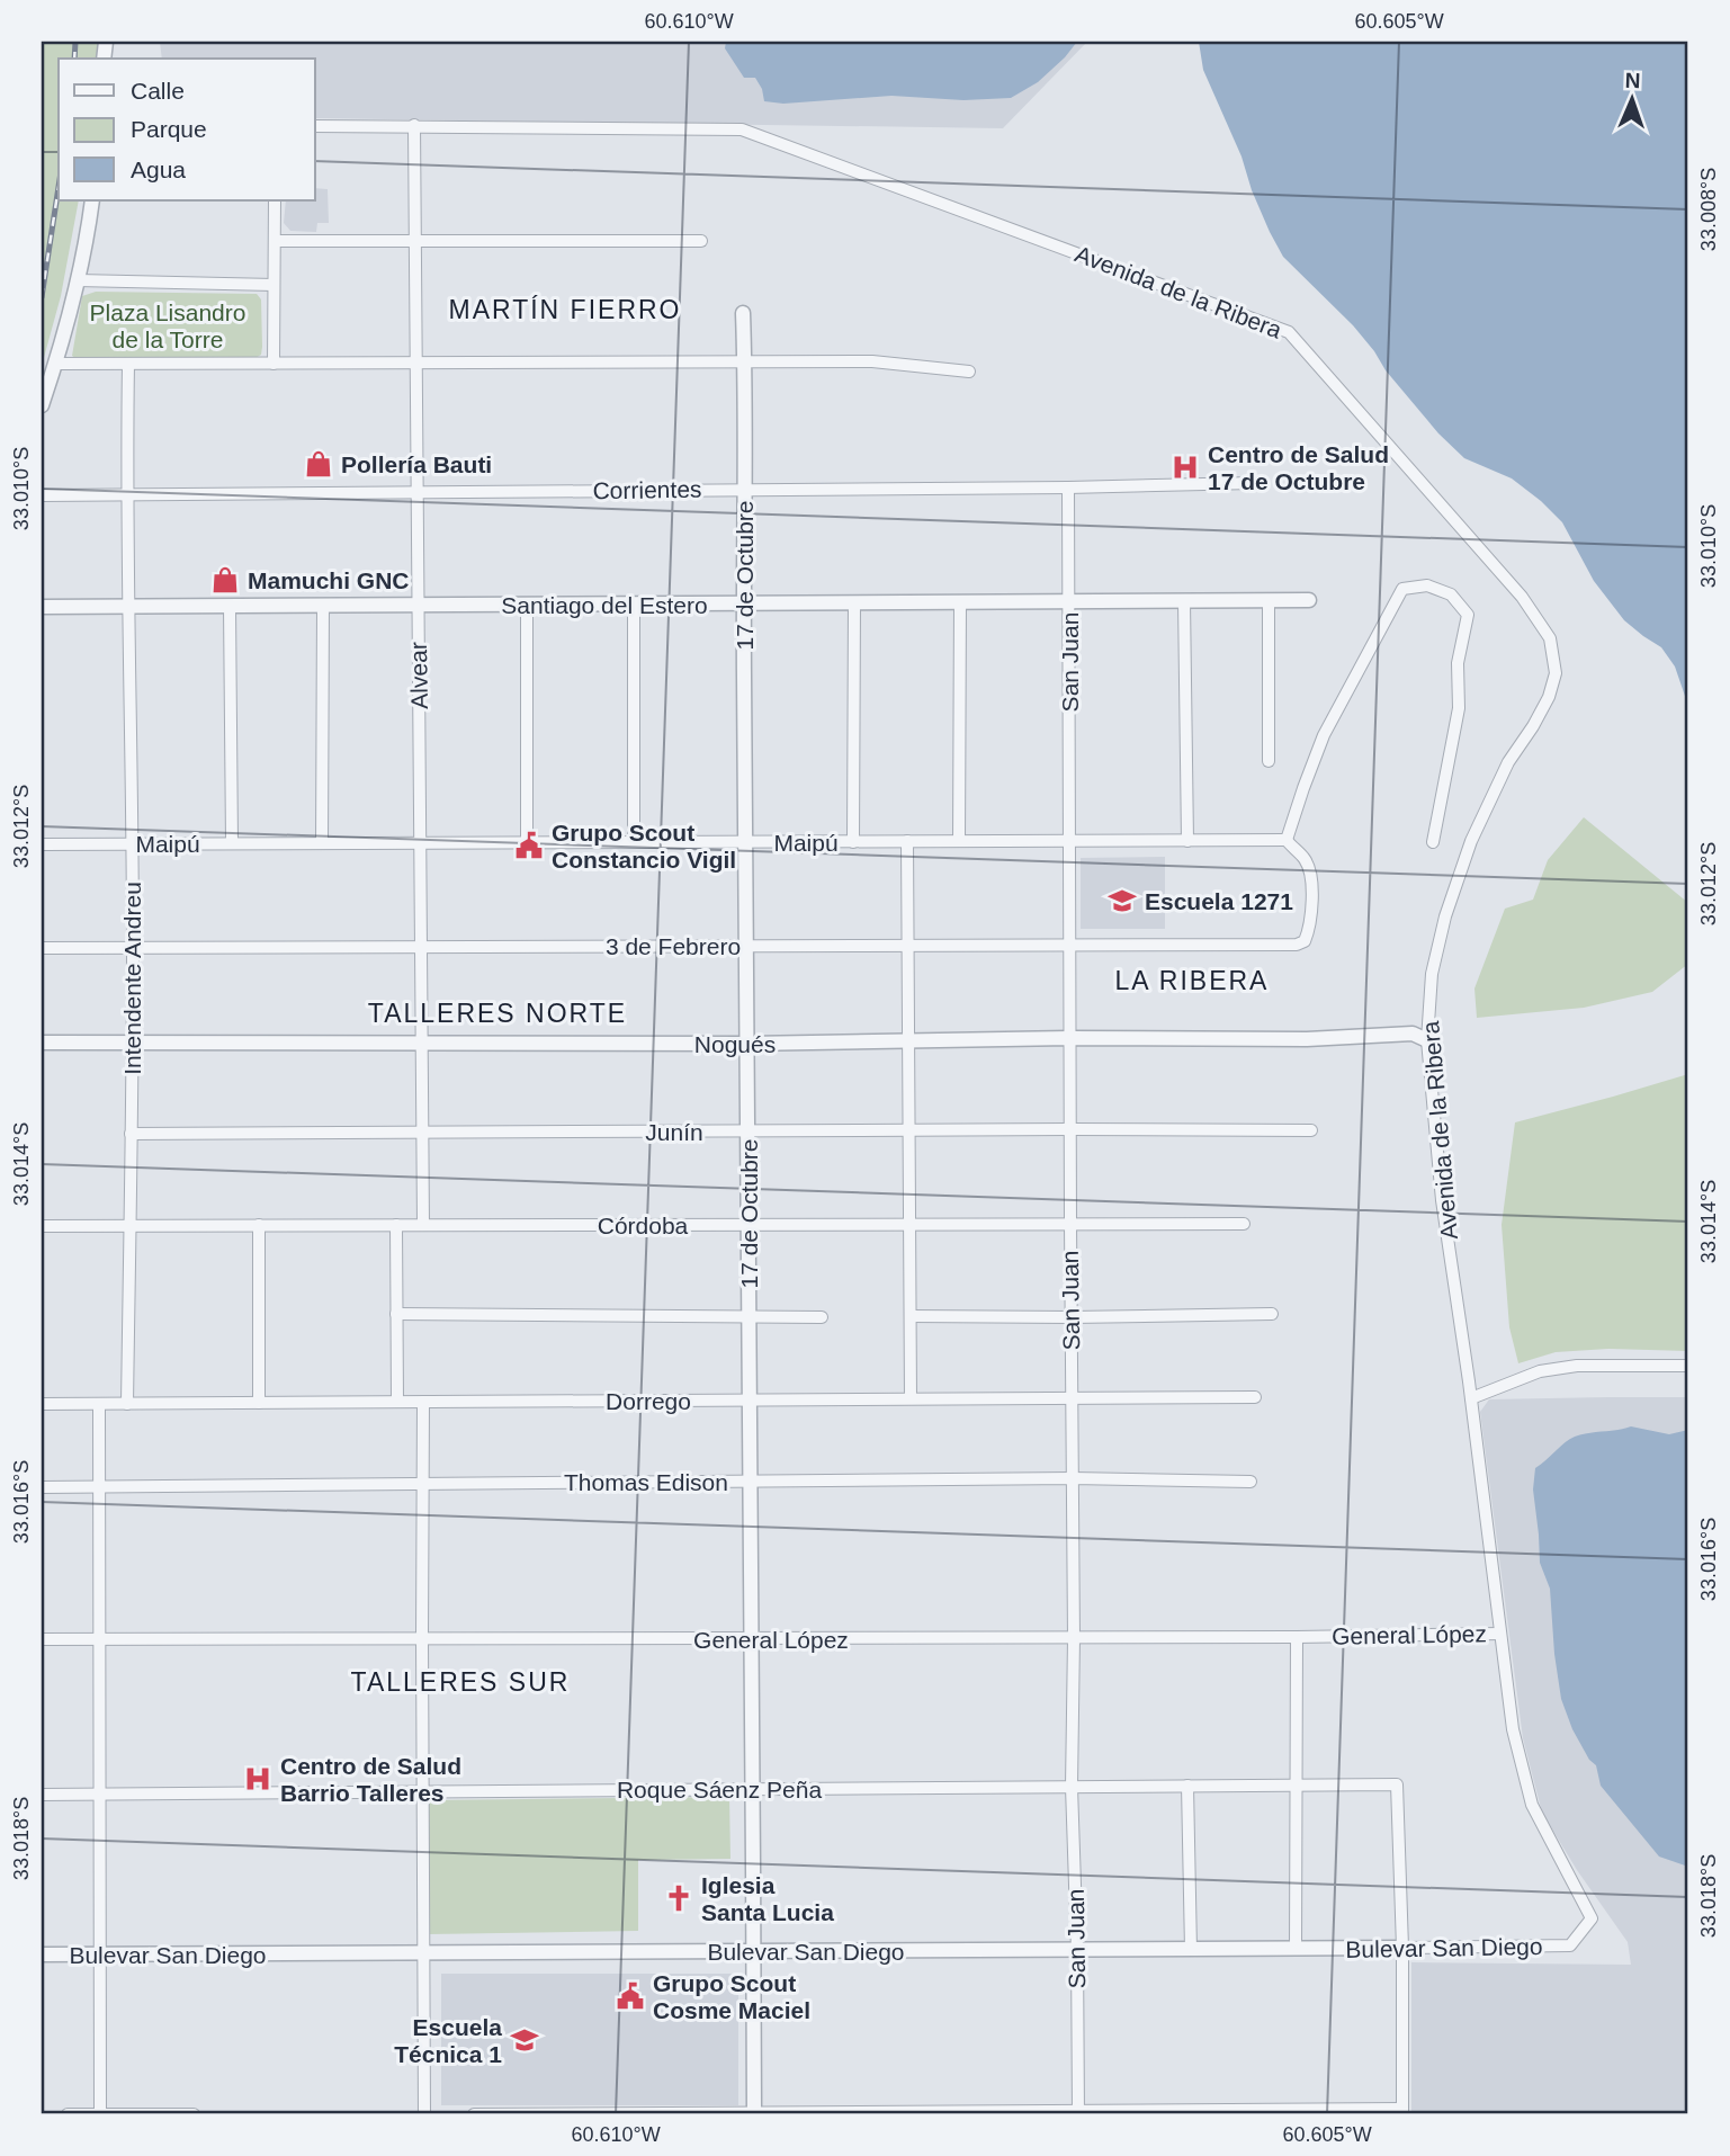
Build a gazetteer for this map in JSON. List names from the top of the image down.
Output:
{
  "streets": {
    "street": [
      "Avenida de la Ribera",
      "Corrientes",
      "17 de Octubre",
      "Santiago del Estero",
      "San Juan",
      "Alvear",
      "Maipú",
      "3 de Febrero",
      "Intendente Andreu",
      "Nogués",
      "Junín",
      "Córdoba",
      "Dorrego",
      "Thomas Edison",
      "General López",
      "Roque Sáenz Peña",
      "Bulevar San Diego"
    ]
  },
  "crossings": [
    ["Avenida de la Ribera", "Alvear"],
    ["Avenida de la Ribera", "Nogués"],
    ["Avenida de la Ribera", "General López"],
    ["Avenida de la Ribera", "Bulevar San Diego"],
    ["Corrientes", "17 de Octubre"],
    ["Corrientes", "San Juan"],
    ["Corrientes", "Alvear"],
    ["Corrientes", "Intendente Andreu"],
    ["17 de Octubre", "Santiago del Estero"],
    ["17 de Octubre", "Maipú"],
    ["17 de Octubre", "3 de Febrero"],
    ["17 de Octubre", "Nogués"],
    ["17 de Octubre", "Junín"],
    ["17 de Octubre", "Córdoba"],
    ["17 de Octubre", "Dorrego"],
    ["17 de Octubre", "Thomas Edison"],
    ["17 de Octubre", "General López"],
    ["17 de Octubre", "Roque Sáenz Peña"],
    ["17 de Octubre", "Bulevar San Diego"],
    ["Santiago del Estero", "San Juan"],
    ["Santiago del Estero", "Alvear"],
    ["Santiago del Estero", "Intendente Andreu"],
    ["San Juan", "Maipú"],
    ["San Juan", "3 de Febrero"],
    ["San Juan", "Nogués"],
    ["San Juan", "Junín"],
    ["San Juan", "Córdoba"],
    ["San Juan", "Dorrego"],
    ["San Juan", "Thomas Edison"],
    ["San Juan", "General López"],
    ["San Juan", "Roque Sáenz Peña"],
    ["San Juan", "Bulevar San Diego"],
    ["Alvear", "Maipú"],
    ["Alvear", "3 de Febrero"],
    ["Alvear", "Nogués"],
    ["Alvear", "Junín"],
    ["Alvear", "Córdoba"],
    ["Maipú", "3 de Febrero"],
    ["Maipú", "Intendente Andreu"],
    ["3 de Febrero", "Intendente Andreu"],
    ["Intendente Andreu", "Nogués"],
    ["Intendente Andreu", "Junín"],
    ["Intendente Andreu", "Córdoba"],
    ["Intendente Andreu", "Dorrego"],
    ["Roque Sáenz Peña", "Bulevar San Diego"]
  ],
  "districts": [
    "MARTÍN FIERRO",
    "LA RIBERA",
    "TALLERES NORTE",
    "TALLERES SUR"
  ],
  "parks": ["Plaza Lisandro de la Torre"],
  "places": {
    "shop": ["Pollería Bauti", "Mamuchi GNC"],
    "hospital": ["Centro de Salud 17 de Octubre", "Centro de Salud Barrio Talleres"],
    "public building": ["Grupo Scout Constancio Vigil", "Grupo Scout Cosme Maciel"],
    "school or university": ["Escuela 1271", "Escuela Técnica 1"],
    "church": ["Iglesia Santa Lucia"]
  },
  "legend": ["Calle", "Parque", "Agua"],
  "north": "top",
  "coordinates": [
    "60.610°W",
    "60.605°W",
    "33.008°S",
    "33.010°S",
    "33.012°S",
    "33.014°S",
    "33.016°S",
    "33.018°S"
  ]
}
